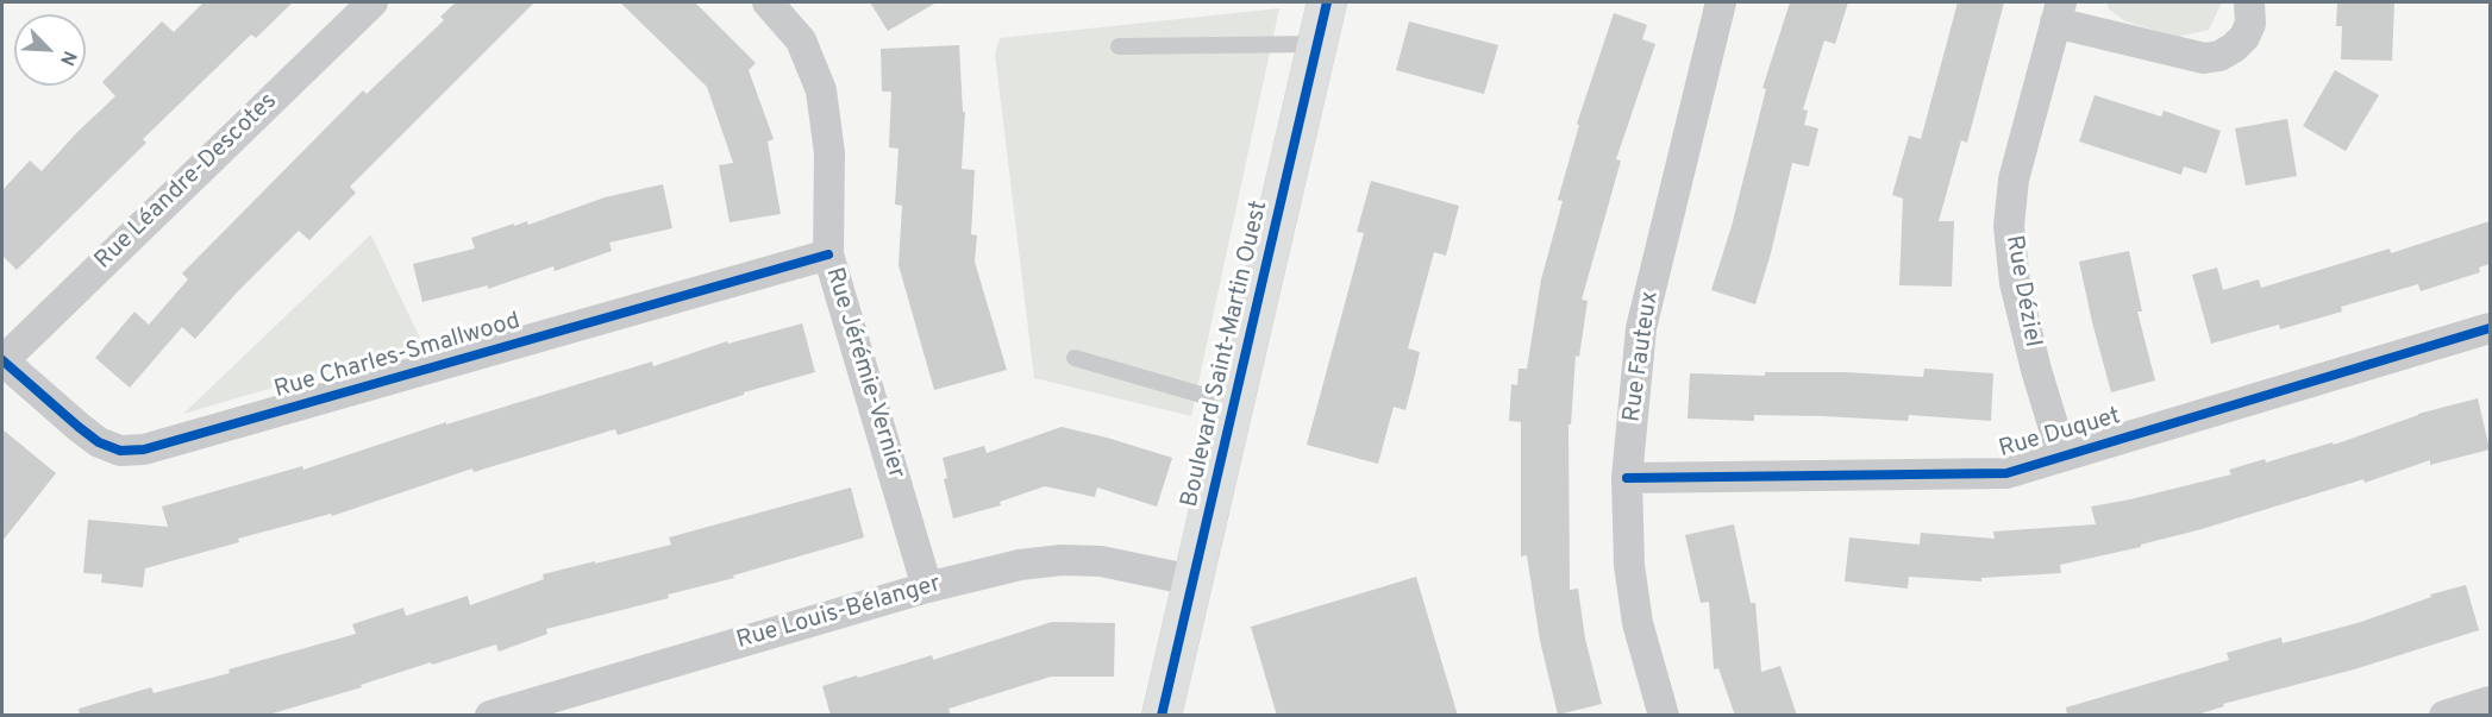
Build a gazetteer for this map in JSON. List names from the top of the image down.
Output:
{
  "streets": {
    "main road": ["Boulevard Saint-Martin Ouest"],
    "street": [
      "Rue Léandre-Descotes",
      "Rue Déziel",
      "Rue Charles-Smallwood",
      "Rue Fauteux",
      "Rue Jérémie-Vernier",
      "Rue Duquet",
      "Rue Louis-Bélanger"
    ]
  },
  "crossings": [
    ["Rue Léandre-Descotes", "Rue Charles-Smallwood"],
    ["Rue Déziel", "Rue Duquet"],
    ["Boulevard Saint-Martin Ouest", "Rue Louis-Bélanger"],
    ["Rue Charles-Smallwood", "Rue Jérémie-Vernier"],
    ["Rue Fauteux", "Rue Duquet"],
    ["Rue Jérémie-Vernier", "Rue Louis-Bélanger"]
  ],
  "north": "bottom right"
}
